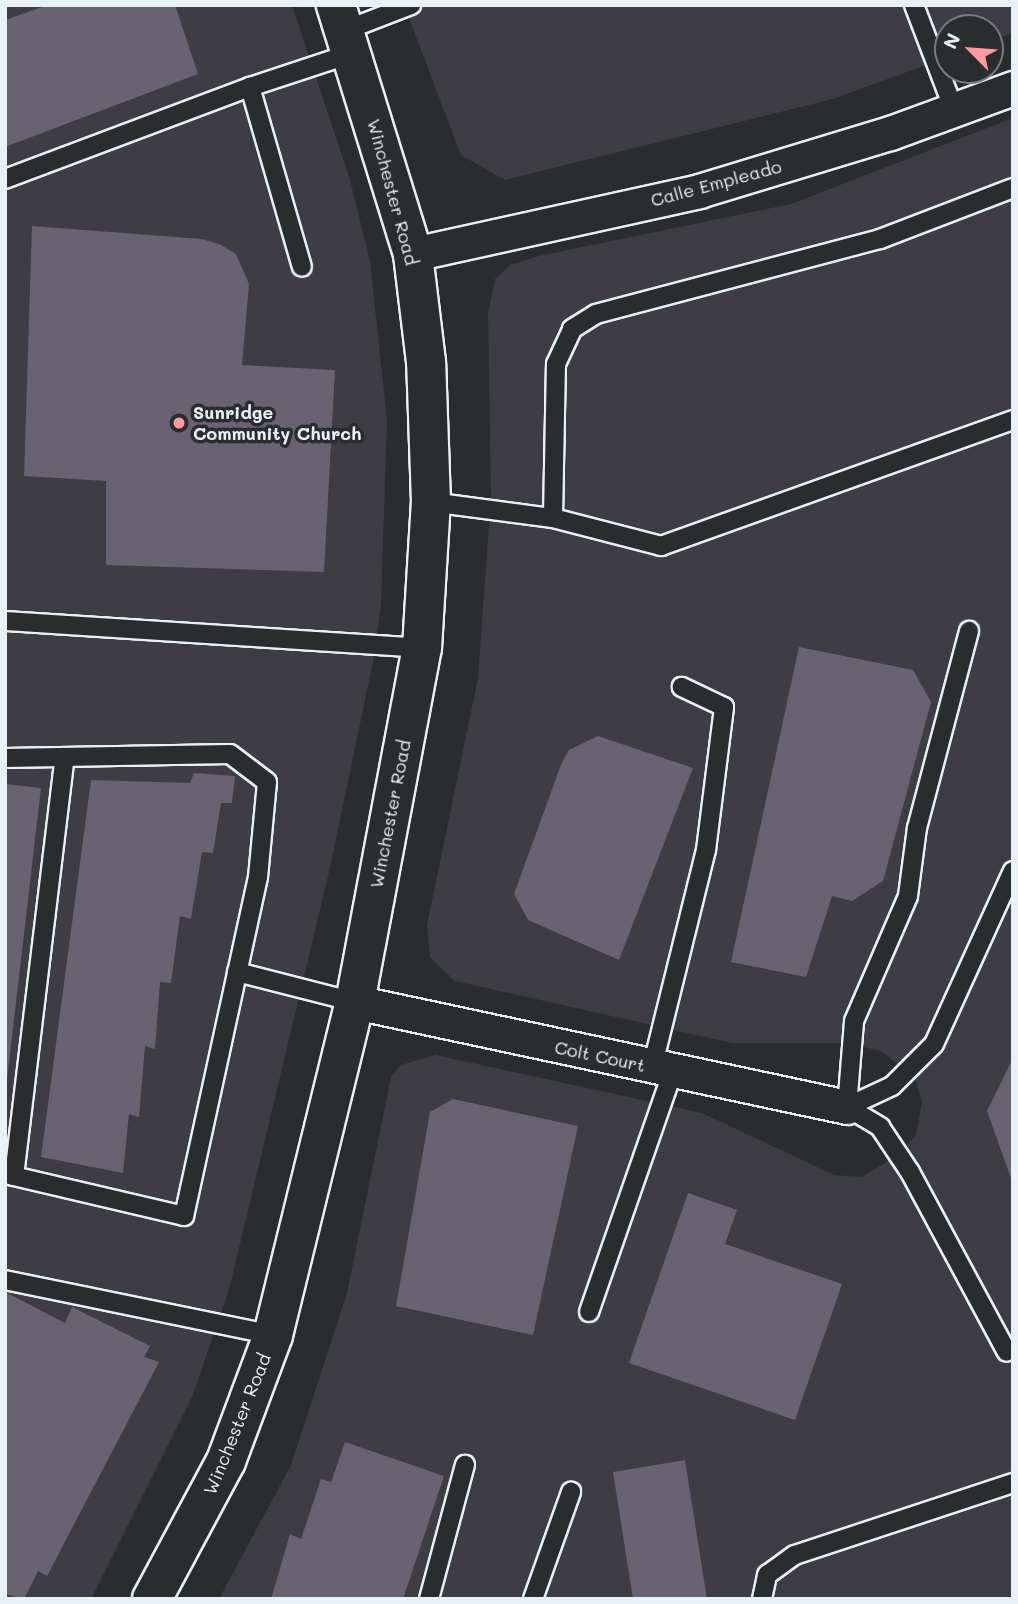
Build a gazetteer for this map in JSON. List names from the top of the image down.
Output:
{
  "streets": {
    "street": ["Calle Empleado", "Winchester Road", "Colt Court"]
  },
  "crossings": [
    ["Calle Empleado", "Winchester Road"],
    ["Winchester Road", "Colt Court"]
  ],
  "places": ["Sunridge Community Church"],
  "north": "top left"
}
